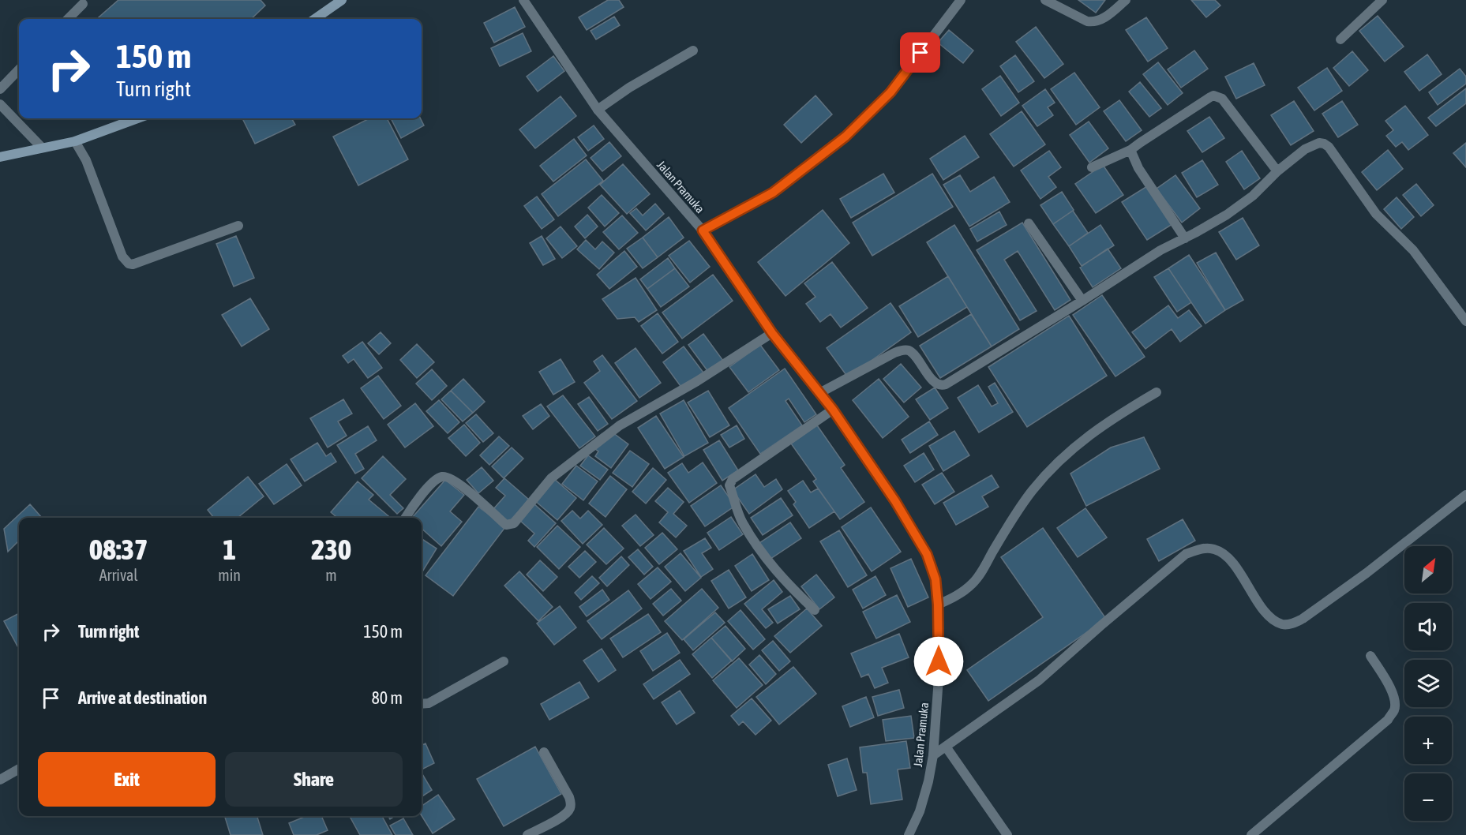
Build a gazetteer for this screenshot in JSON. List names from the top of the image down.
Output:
{
  "streets": {
    "street": ["Jalan Pramuka"]
  },
  "north": "top right",
  "page": {
    "turn": ["150 m", "Turn right"],
    "eta": [
      "08:37",
      "Arrival",
      "1",
      "min",
      "230",
      "m"
    ],
    "map_buttons": ["+", "−"],
    "list": [
      {
        "name": "Turn right",
        "value": "150 m"
      },
      {
        "name": "Arrive at destination",
        "value": "80 m"
      }
    ],
    "buttons": ["Exit", "Share"]
  }
}
